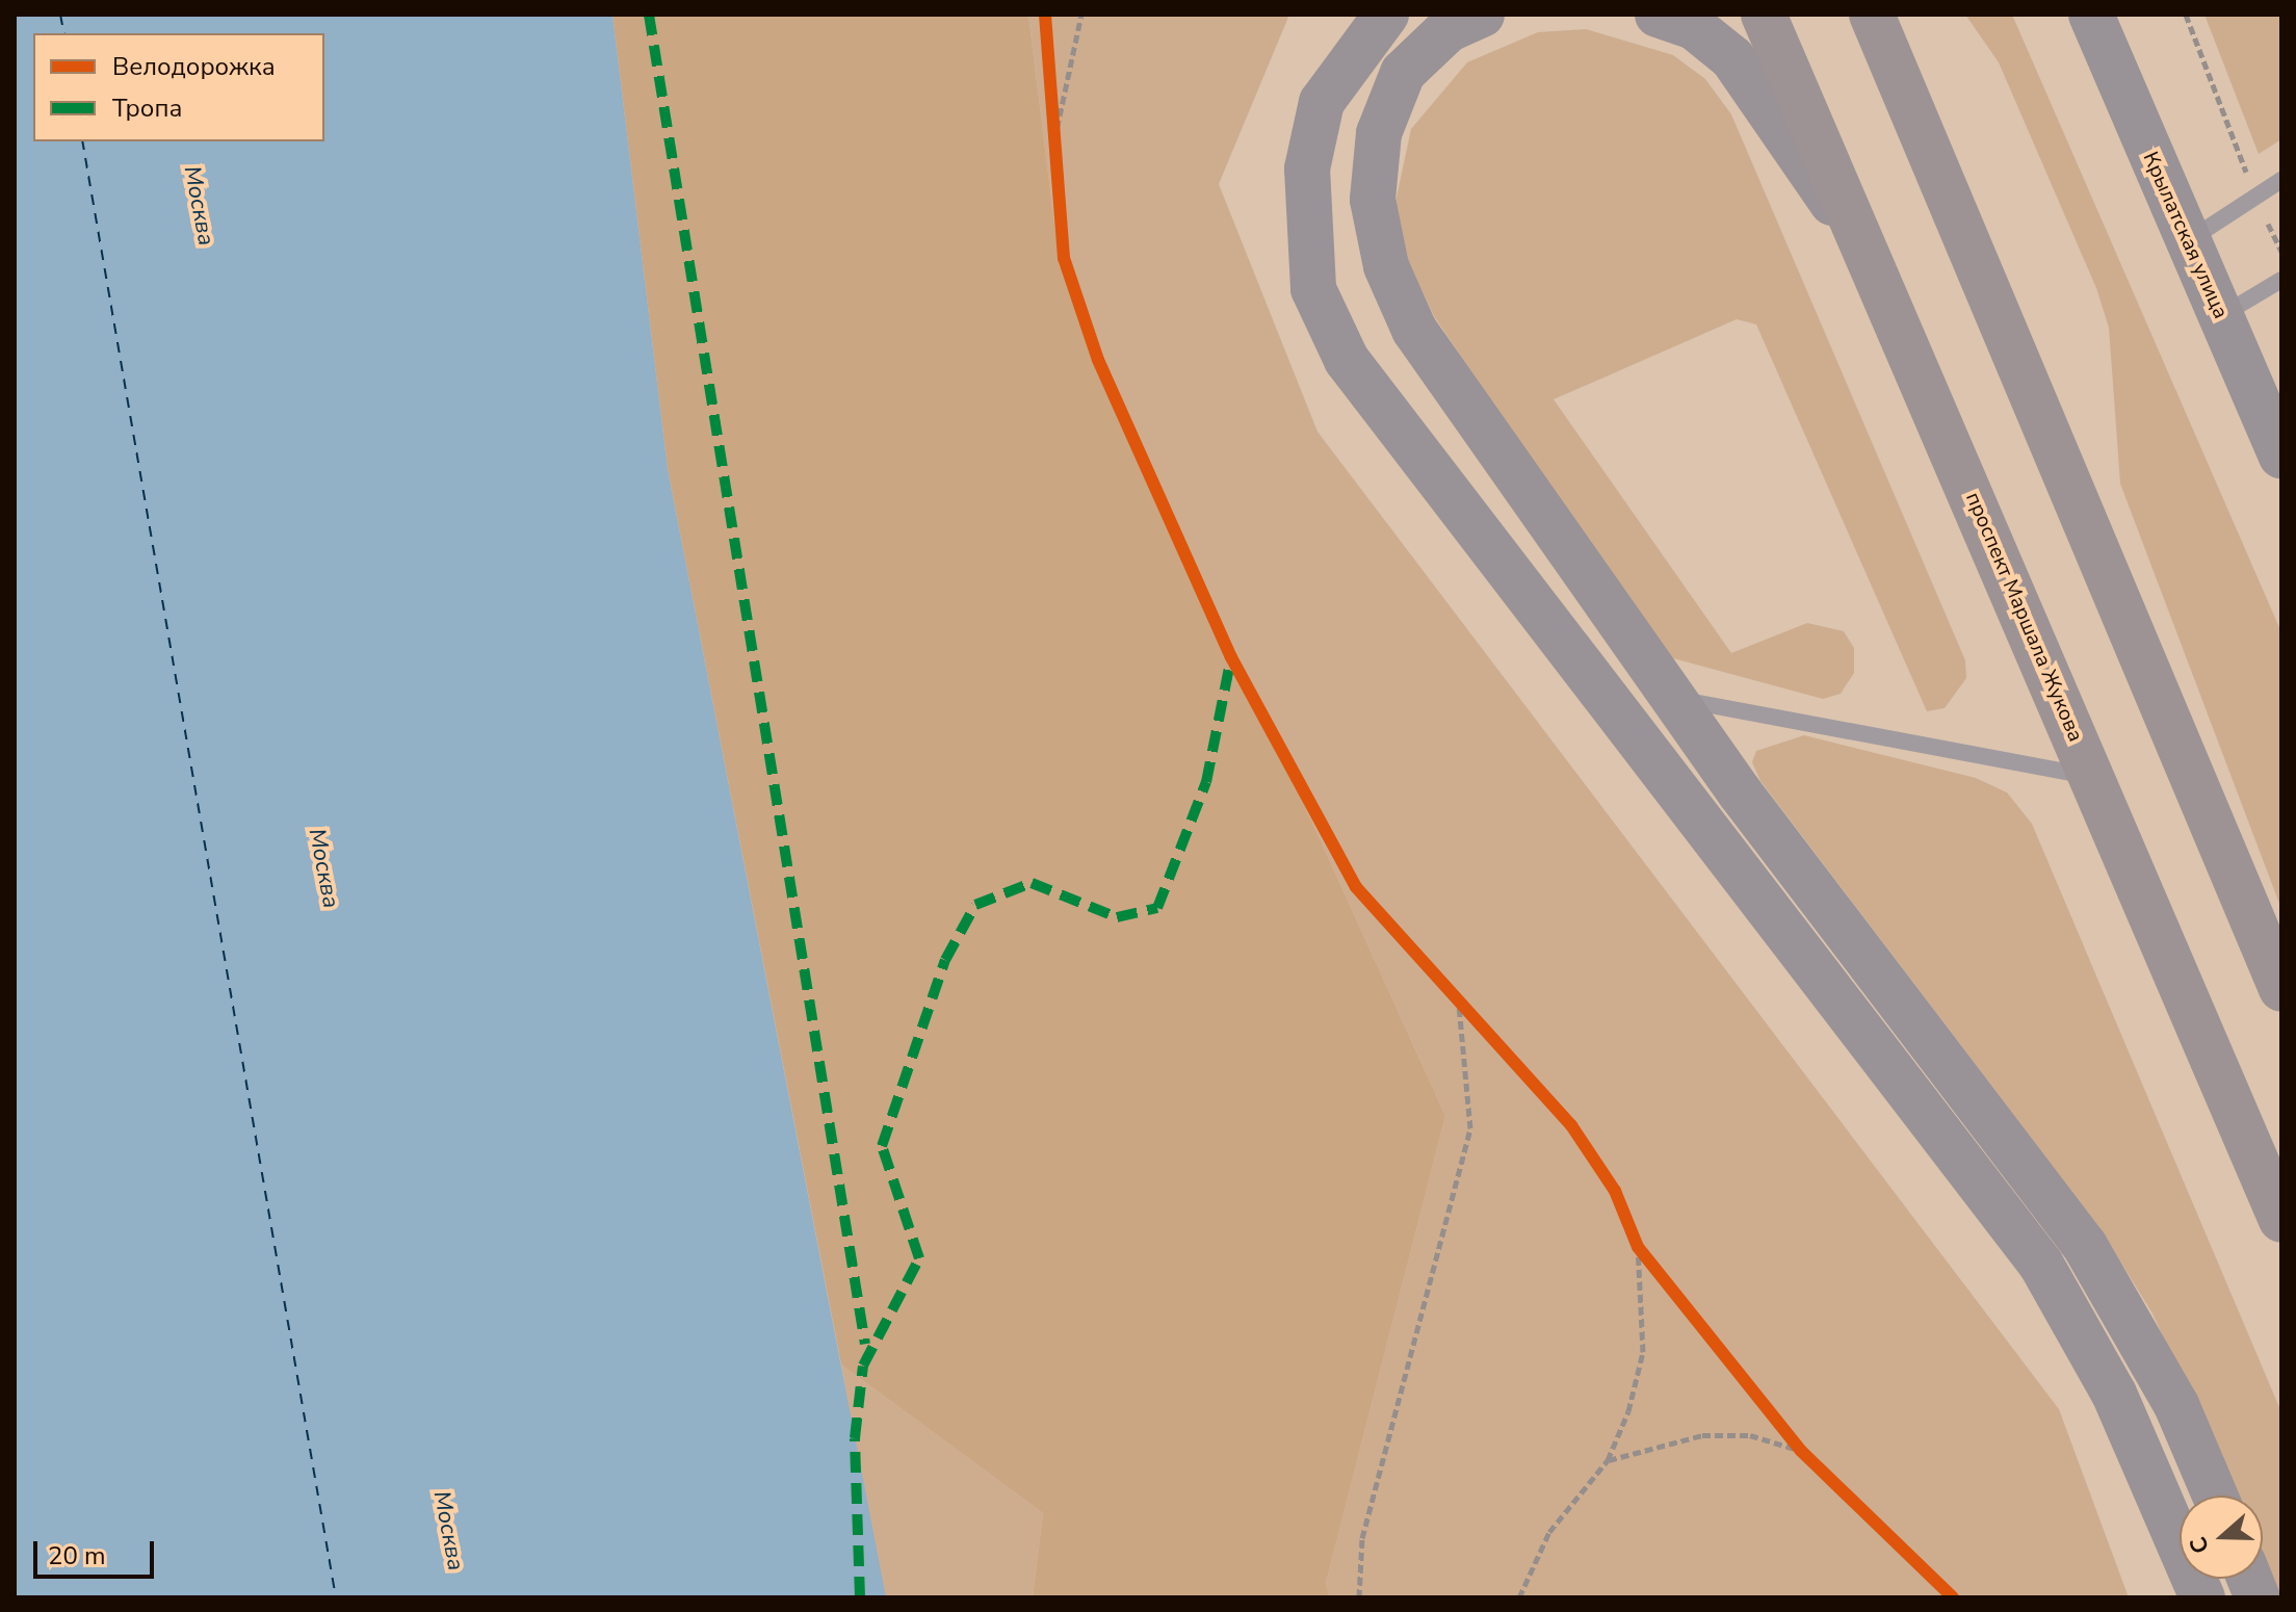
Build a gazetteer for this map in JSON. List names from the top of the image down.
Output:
{
  "streets": {
    "main road": ["Крылатская улица", "проспект Маршала Жукова"]
  },
  "water": ["Москва"],
  "legend": ["Велодорожка", "Тропа"],
  "scale_bar": "20 m",
  "north": "left"
}
